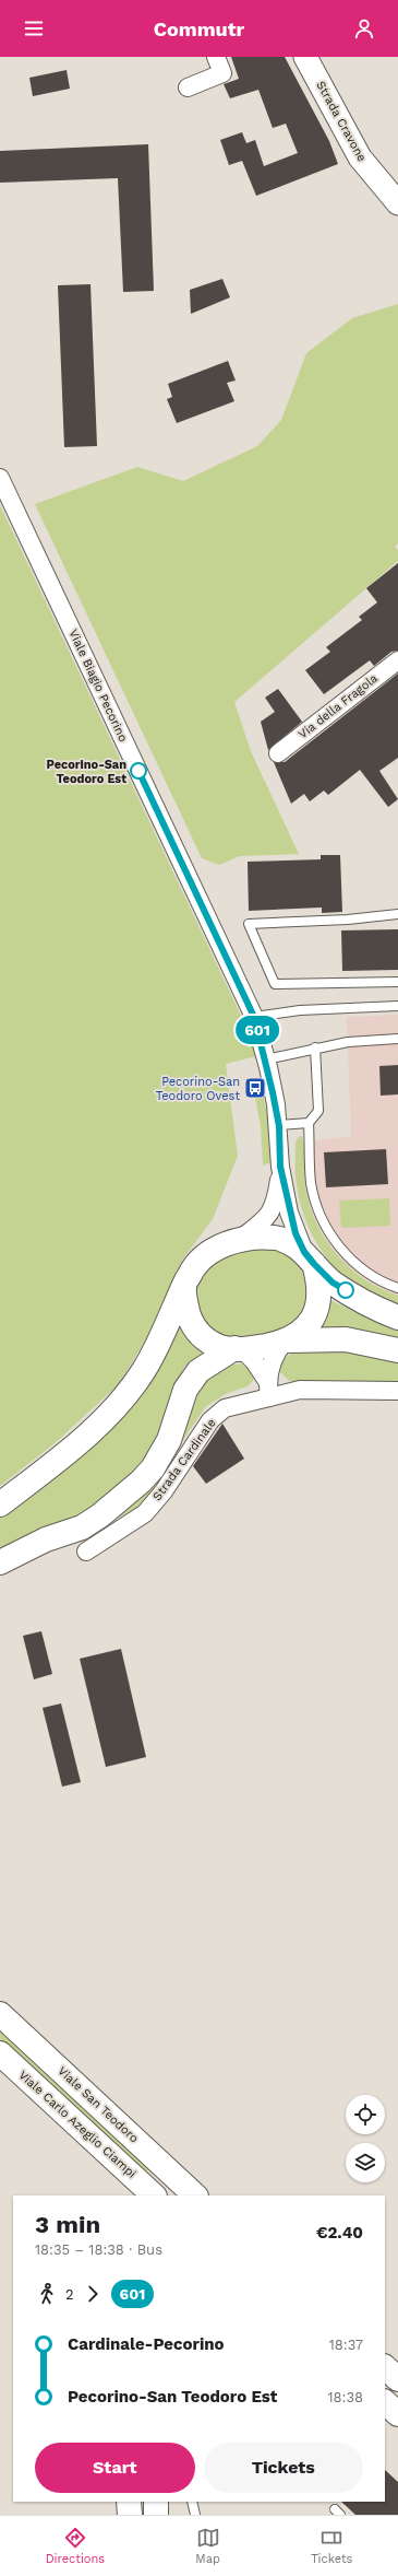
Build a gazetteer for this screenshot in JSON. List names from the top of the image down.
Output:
{
  "streets": {
    "main road": ["Viale San Teodoro", "Viale Carlo Azeglio Ciampi"],
    "street": [
      "Strada Cravone",
      "Viale Biagio Pecorino",
      "Via della Fragola",
      "Strada Cardinale"
    ]
  },
  "places": {
    "other": ["Pecorino-San Teodoro Est"],
    "bus stop": ["Pecorino-San Teodoro Ovest"]
  },
  "lines": ["bus line 601"],
  "page": {
    "header": "Commutr",
    "on_map": "601",
    "heading": ["3 min", "18:35 – 18:38 · Bus", "€2.40"],
    "legs": ["2", "601"],
    "list": [
      {
        "name": "Cardinale-Pecorino",
        "value": "18:37"
      },
      {
        "name": "Pecorino-San Teodoro Est",
        "value": "18:38"
      }
    ],
    "buttons": ["Start", "Tickets"],
    "tabs": ["Directions", "Map", "Tickets"]
  }
}
